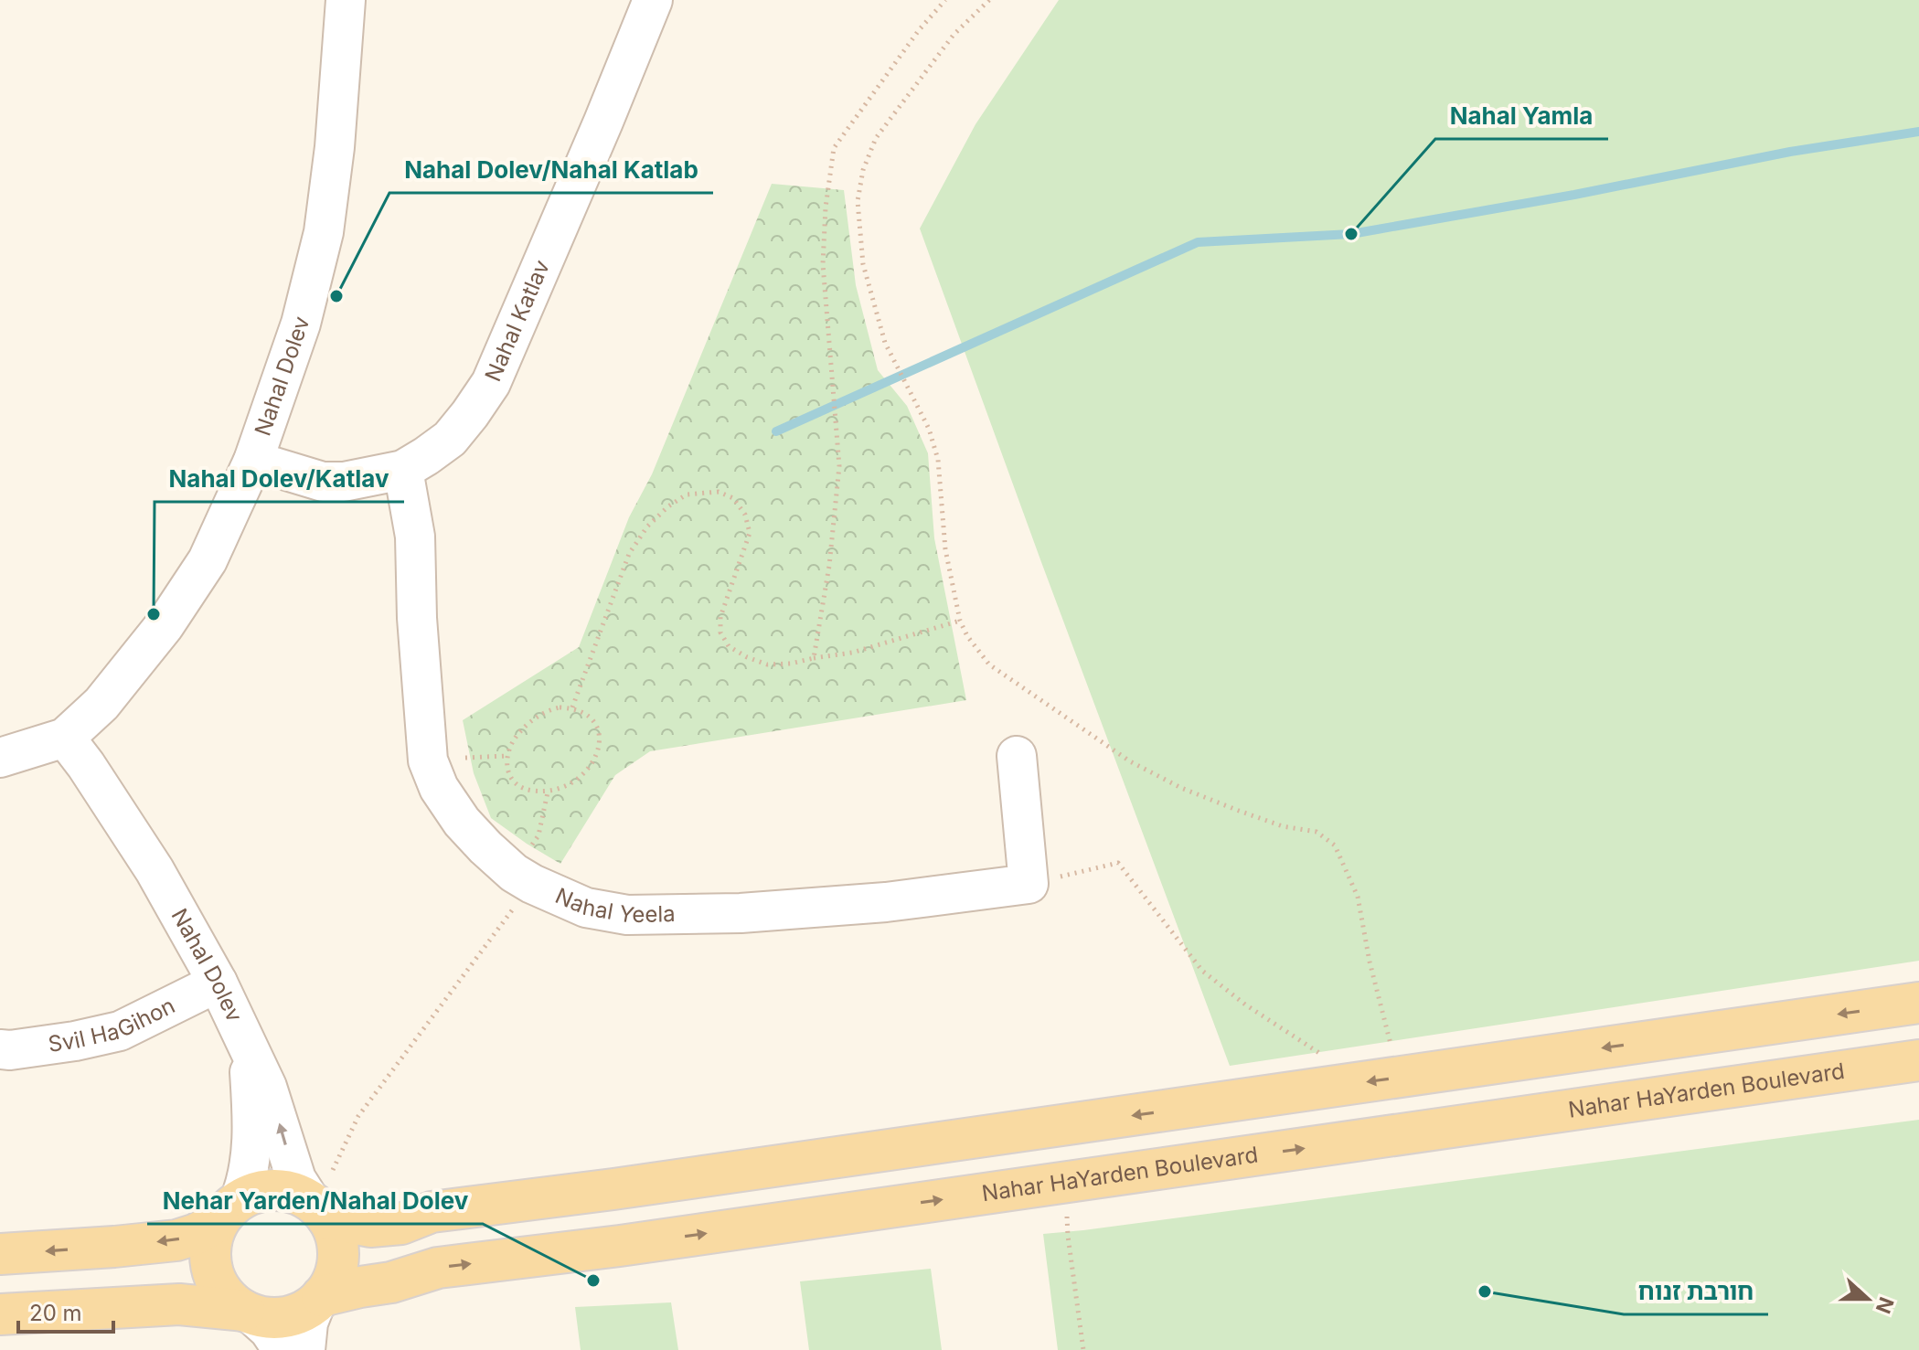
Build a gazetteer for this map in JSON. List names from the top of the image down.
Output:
{
  "streets": {
    "main road": ["Nahar HaYarden Boulevard"],
    "street": [
      "Nahal Katlav",
      "Nahal Dolev",
      "Nahal Yeela",
      "Svil HaGihon"
    ]
  },
  "crossings": [
    ["Nahal Katlav", "Nahal Dolev"],
    ["Nahal Katlav", "Nahal Yeela"],
    ["Nahal Dolev", "Svil HaGihon"],
    ["Nahal Dolev", "Nahar HaYarden Boulevard"]
  ],
  "places": [
    "Nahal Yamla",
    "Nahal Dolev/Nahal Katlab",
    "Nahal Dolev/Katlav",
    "Nehar Yarden/Nahal Dolev",
    "חורבת זנוח"
  ],
  "scale_bar": "20 m",
  "north": "right"
}
